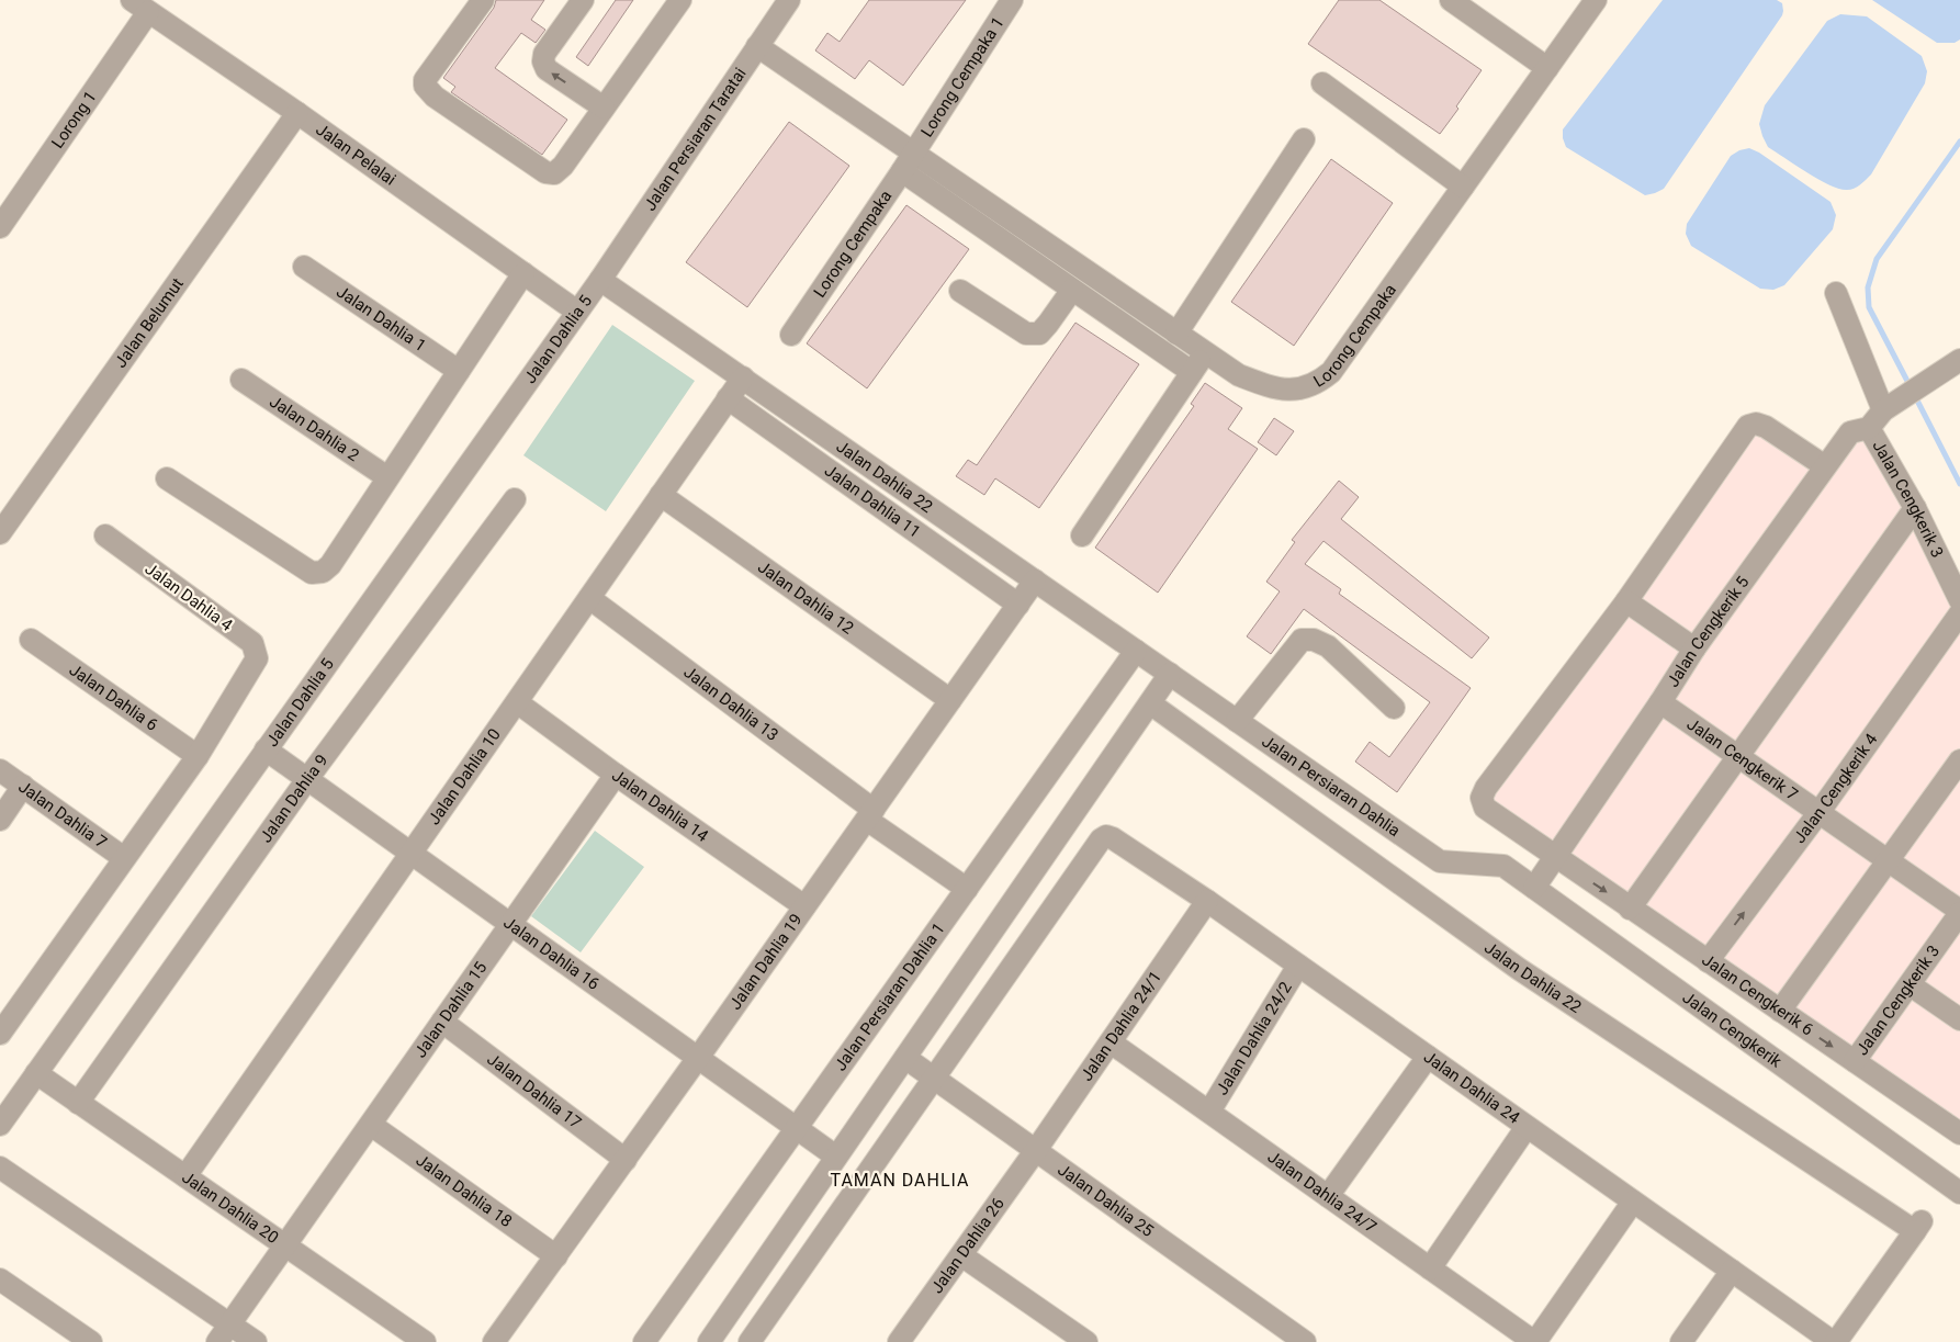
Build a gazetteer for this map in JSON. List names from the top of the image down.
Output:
{
  "streets": {
    "street": [
      "Lorong Cempaka 1",
      "Lorong 1",
      "Jalan Persiaran Taratai",
      "Jalan Pelalai",
      "Lorong Cempaka",
      "Jalan Dahlia 1",
      "Jalan Belumut",
      "Jalan Dahlia 5",
      "Jalan Dahlia 2",
      "Jalan Dahlia 22",
      "Jalan Cengkerik 3",
      "Jalan Dahlia 11",
      "Jalan Dahlia 4",
      "Jalan Dahlia 12",
      "Jalan Cengkerik 5",
      "Jalan Dahlia 6",
      "Jalan Dahlia 13",
      "Jalan Cengkerik 7",
      "Jalan Dahlia 10",
      "Jalan Persiaran Dahlia",
      "Jalan Cengkerik 4",
      "Jalan Dahlia 9",
      "Jalan Dahlia 14",
      "Jalan Dahlia 7",
      "Jalan Dahlia 16",
      "Jalan Dahlia 19",
      "Jalan Cengkerik 6",
      "Jalan Persiaran Dahlia 1",
      "Jalan Dahlia 15",
      "Jalan Dahlia 24/1",
      "Jalan Cengkerik",
      "Jalan Dahlia 24/2",
      "Jalan Dahlia 24",
      "Jalan Dahlia 17",
      "Jalan Dahlia 18",
      "Jalan Dahlia 24/7",
      "Jalan Dahlia 25",
      "Jalan Dahlia 20",
      "Jalan Dahlia 26"
    ]
  },
  "crossings": [
    ["Lorong Cempaka 1", "Lorong Cempaka"],
    ["Lorong 1", "Jalan Pelalai"],
    ["Jalan Persiaran Taratai", "Lorong Cempaka"],
    ["Jalan Persiaran Taratai", "Jalan Dahlia 5"],
    ["Jalan Persiaran Taratai", "Jalan Dahlia 22"],
    ["Jalan Pelalai", "Jalan Belumut"],
    ["Jalan Pelalai", "Jalan Dahlia 5"],
    ["Jalan Dahlia 5", "Jalan Dahlia 22"],
    ["Jalan Dahlia 5", "Jalan Dahlia 16"],
    ["Jalan Dahlia 5", "Jalan Dahlia 20"],
    ["Jalan Dahlia 22", "Jalan Dahlia 10"],
    ["Jalan Dahlia 22", "Jalan Persiaran Dahlia"],
    ["Jalan Dahlia 22", "Jalan Dahlia 19"],
    ["Jalan Dahlia 22", "Jalan Persiaran Dahlia 1"],
    ["Jalan Dahlia 22", "Jalan Dahlia 24"],
    ["Jalan Cengkerik 3", "Jalan Cengkerik 5"],
    ["Jalan Cengkerik 3", "Jalan Cengkerik 7"],
    ["Jalan Cengkerik 3", "Jalan Cengkerik 6"],
    ["Jalan Dahlia 11", "Jalan Dahlia 10"],
    ["Jalan Dahlia 11", "Jalan Dahlia 19"],
    ["Jalan Dahlia 4", "Jalan Dahlia 6"],
    ["Jalan Dahlia 12", "Jalan Dahlia 10"],
    ["Jalan Dahlia 12", "Jalan Dahlia 19"],
    ["Jalan Cengkerik 5", "Jalan Cengkerik 7"],
    ["Jalan Cengkerik 5", "Jalan Cengkerik 6"],
    ["Jalan Cengkerik 5", "Jalan Cengkerik"],
    ["Jalan Dahlia 13", "Jalan Dahlia 10"],
    ["Jalan Dahlia 13", "Jalan Dahlia 19"],
    ["Jalan Dahlia 13", "Jalan Persiaran Dahlia 1"],
    ["Jalan Cengkerik 7", "Jalan Cengkerik 4"],
    ["Jalan Dahlia 10", "Jalan Dahlia 14"],
    ["Jalan Dahlia 10", "Jalan Dahlia 16"],
    ["Jalan Dahlia 10", "Jalan Dahlia 20"],
    ["Jalan Persiaran Dahlia", "Jalan Cengkerik"],
    ["Jalan Cengkerik 4", "Jalan Cengkerik 6"],
    ["Jalan Dahlia 9", "Jalan Dahlia 16"],
    ["Jalan Dahlia 9", "Jalan Dahlia 20"],
    ["Jalan Dahlia 14", "Jalan Dahlia 19"],
    ["Jalan Dahlia 14", "Jalan Dahlia 15"],
    ["Jalan Dahlia 16", "Jalan Dahlia 19"],
    ["Jalan Dahlia 16", "Jalan Persiaran Dahlia 1"],
    ["Jalan Dahlia 16", "Jalan Dahlia 15"],
    ["Jalan Dahlia 19", "Jalan Dahlia 17"],
    ["Jalan Dahlia 19", "Jalan Dahlia 18"],
    ["Jalan Dahlia 15", "Jalan Dahlia 17"],
    ["Jalan Dahlia 15", "Jalan Dahlia 18"],
    ["Jalan Dahlia 15", "Jalan Dahlia 20"],
    ["Jalan Dahlia 24/1", "Jalan Dahlia 24"],
    ["Jalan Dahlia 24/1", "Jalan Dahlia 24/7"],
    ["Jalan Dahlia 24/1", "Jalan Dahlia 25"],
    ["Jalan Dahlia 24/1", "Jalan Dahlia 26"],
    ["Jalan Dahlia 24/2", "Jalan Dahlia 24"],
    ["Jalan Dahlia 24/2", "Jalan Dahlia 24/7"],
    ["Jalan Dahlia 24", "Jalan Dahlia 25"],
    ["Jalan Dahlia 25", "Jalan Dahlia 26"]
  ],
  "districts": ["TAMAN DAHLIA"]
}
